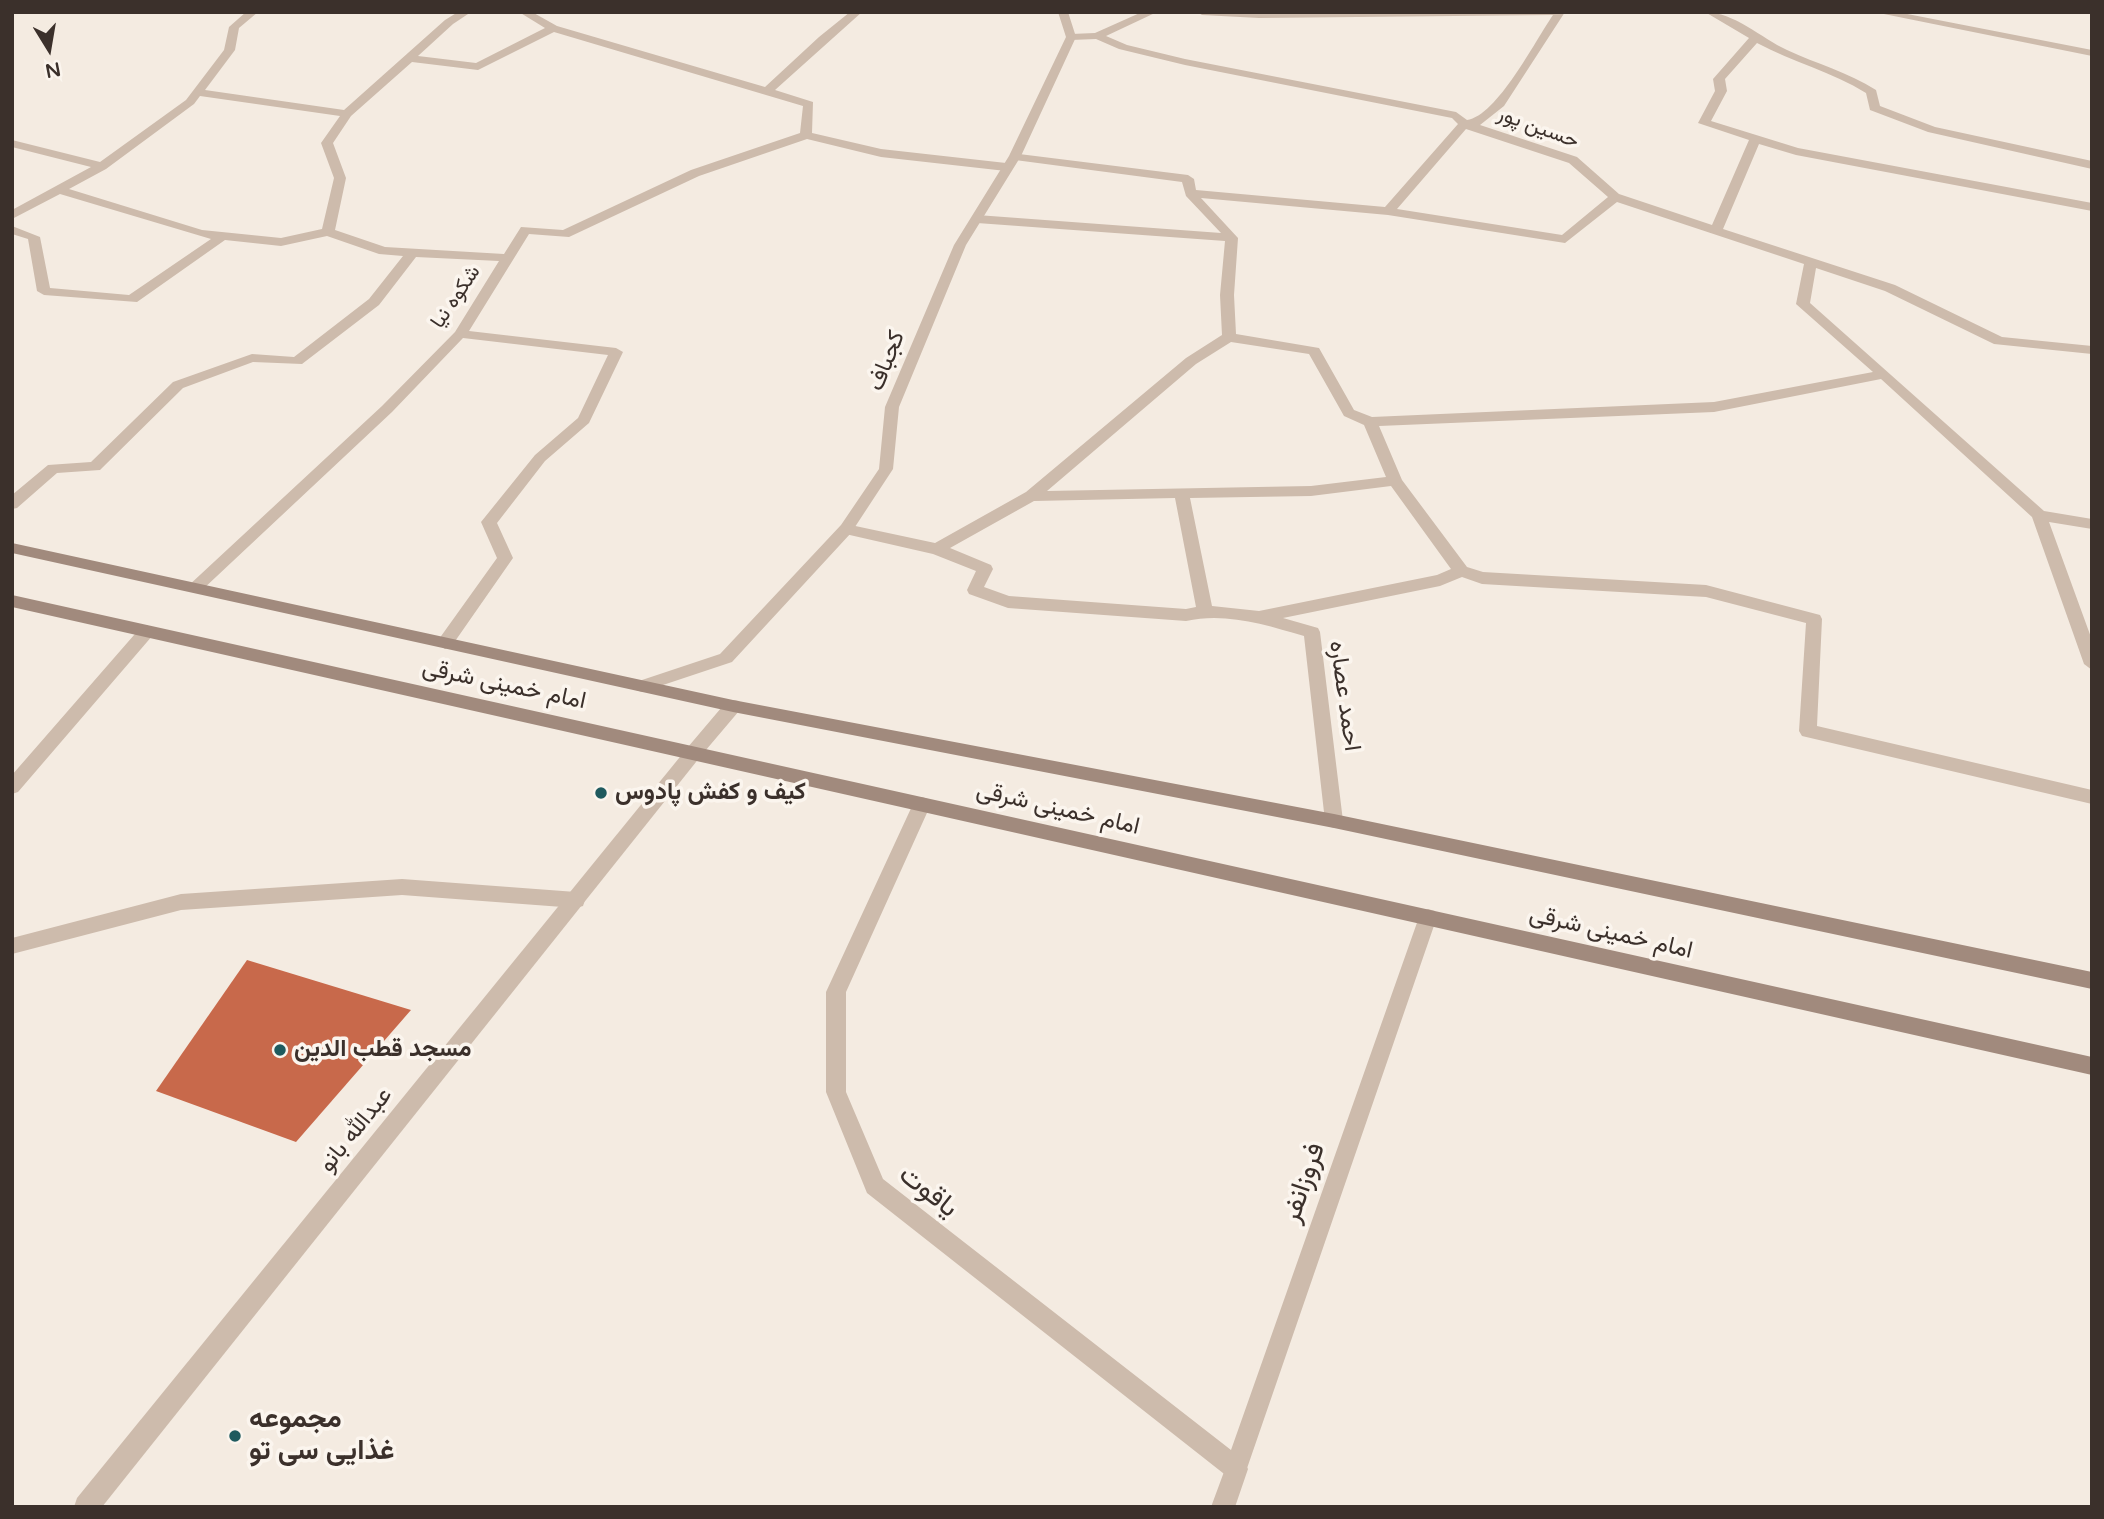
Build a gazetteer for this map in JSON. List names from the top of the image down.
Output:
{
  "streets": {
    "main road": ["امام خمینی شرقی"],
    "street": [
      "حسین پور",
      "شکوه نیا",
      "کجباف",
      "احمد عصاره",
      "عبدالله بانو",
      "فروزانفر",
      "یاقوت"
    ]
  },
  "crossings": [
    ["حسین پور", "کجباف"],
    ["شکوه نیا", "امام خمینی شرقی"],
    ["کجباف", "امام خمینی شرقی"],
    ["امام خمینی شرقی", "احمد عصاره"],
    ["امام خمینی شرقی", "عبدالله بانو"],
    ["امام خمینی شرقی", "فروزانفر"],
    ["امام خمینی شرقی", "یاقوت"],
    ["فروزانفر", "یاقوت"]
  ],
  "places": ["کیف و کفش پادوس", "مسجد قطب الدین", "مجموعه غذایی سی تو"],
  "north": "bottom"
}
